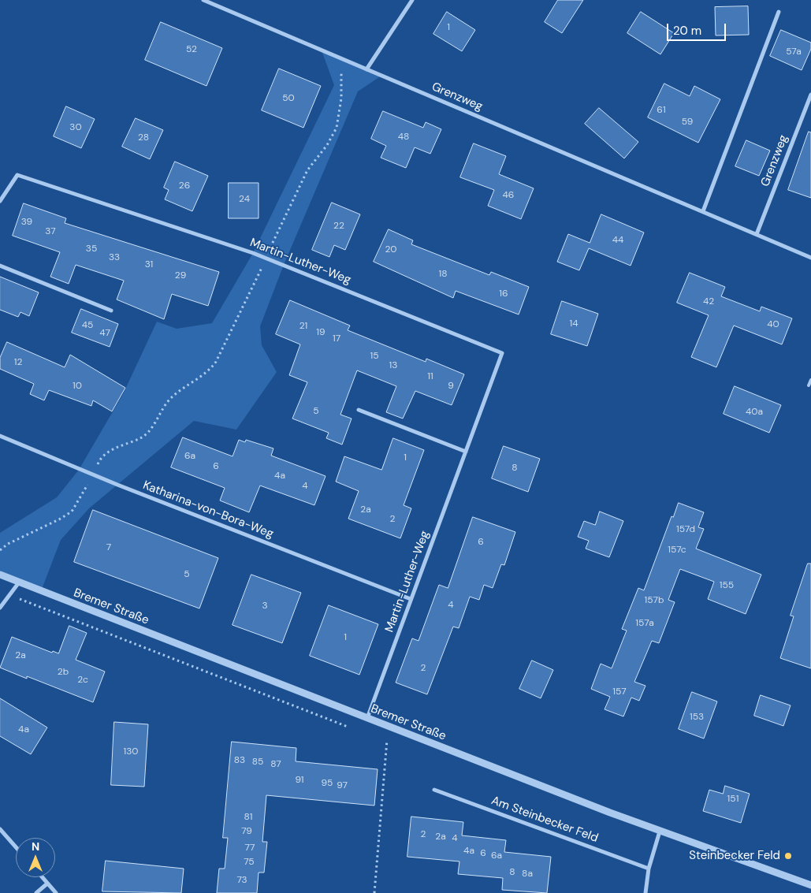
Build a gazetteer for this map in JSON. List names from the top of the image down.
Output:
{
  "streets": {
    "street": [
      "Grenzweg",
      "Martin-Luther-Weg",
      "Katharina-von-Bora-Weg",
      "Bremer Straße",
      "Am Steinbecker Feld"
    ]
  },
  "crossings": [
    ["Martin-Luther-Weg", "Katharina-von-Bora-Weg"],
    ["Martin-Luther-Weg", "Bremer Straße"]
  ],
  "places": ["Steinbecker Feld"],
  "house_numbers": [
    "1",
    "52",
    "57a",
    "50",
    "61",
    "59",
    "30",
    "48",
    "28",
    "26",
    "46",
    "24",
    "39",
    "22",
    "37",
    "44",
    "35",
    "20",
    "33",
    "31",
    "18",
    "29",
    "16",
    "42",
    "14",
    "40",
    "45",
    "21",
    "19",
    "47",
    "17",
    "15",
    "12",
    "13",
    "11",
    "10",
    "9",
    "5",
    "40a",
    "6a",
    "1",
    "6",
    "8",
    "4a",
    "4",
    "2a",
    "2",
    "157d",
    "6",
    "7",
    "157c",
    "5",
    "155",
    "157b",
    "4",
    "3",
    "157a",
    "1",
    "2a",
    "2",
    "2b",
    "2c",
    "157",
    "153",
    "4a",
    "130",
    "83",
    "85",
    "87",
    "91",
    "95",
    "97",
    "151",
    "81",
    "79",
    "2",
    "2a",
    "4",
    "77",
    "4a",
    "6",
    "6a",
    "75",
    "8",
    "8a",
    "73"
  ],
  "scale_bar": "20 m",
  "north": "top"
}
